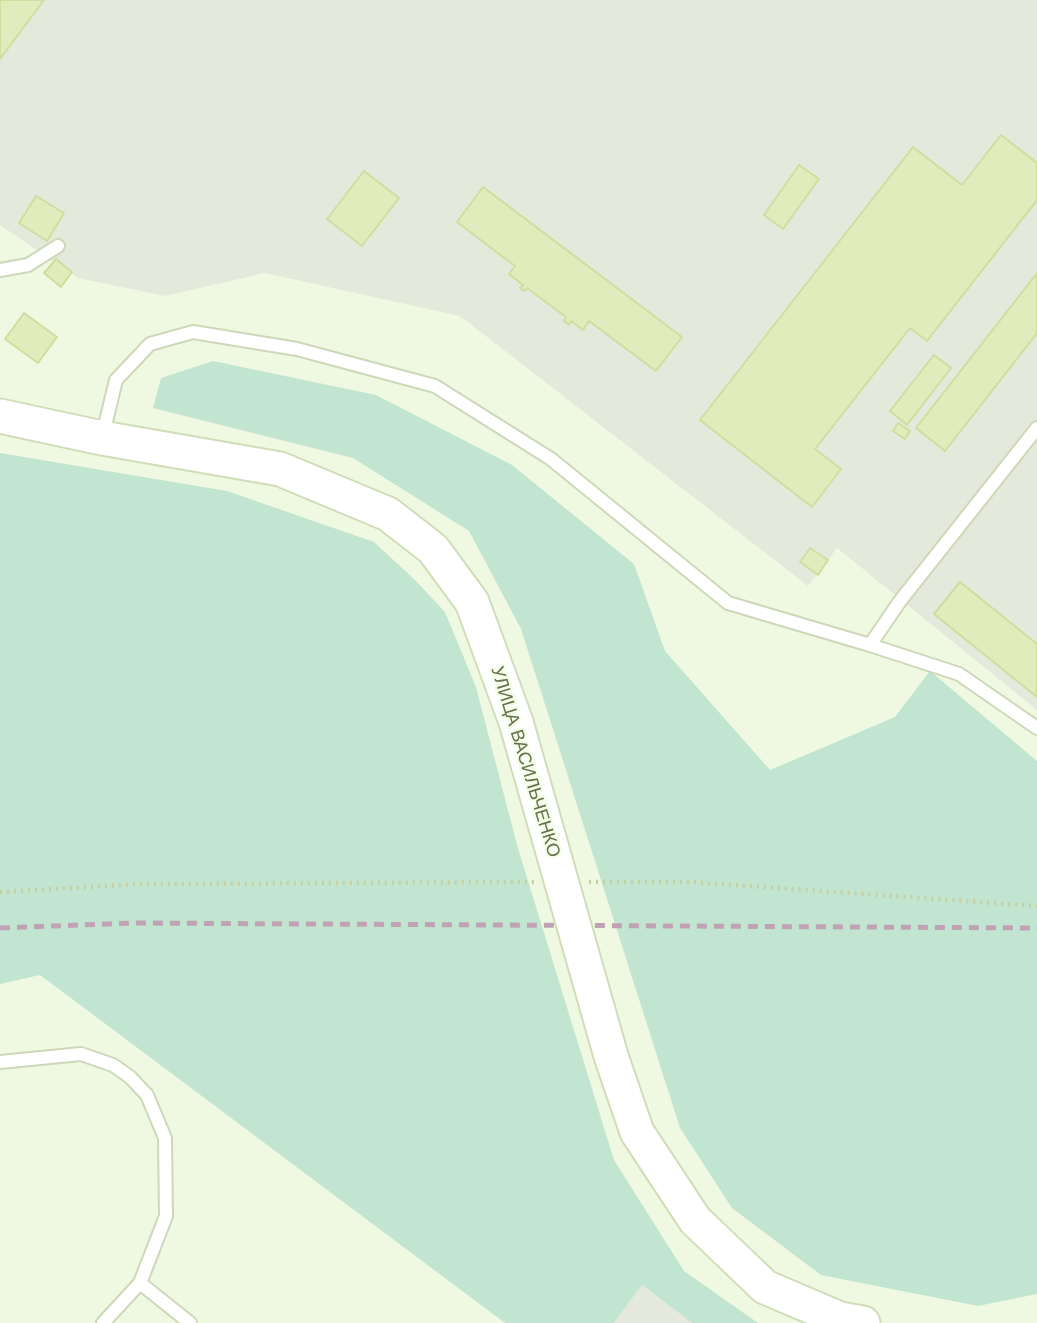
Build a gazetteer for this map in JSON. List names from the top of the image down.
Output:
{
  "streets": {
    "main road": ["УЛИЦА ВАСИЛЬЧЕНКО"]
  }
}
